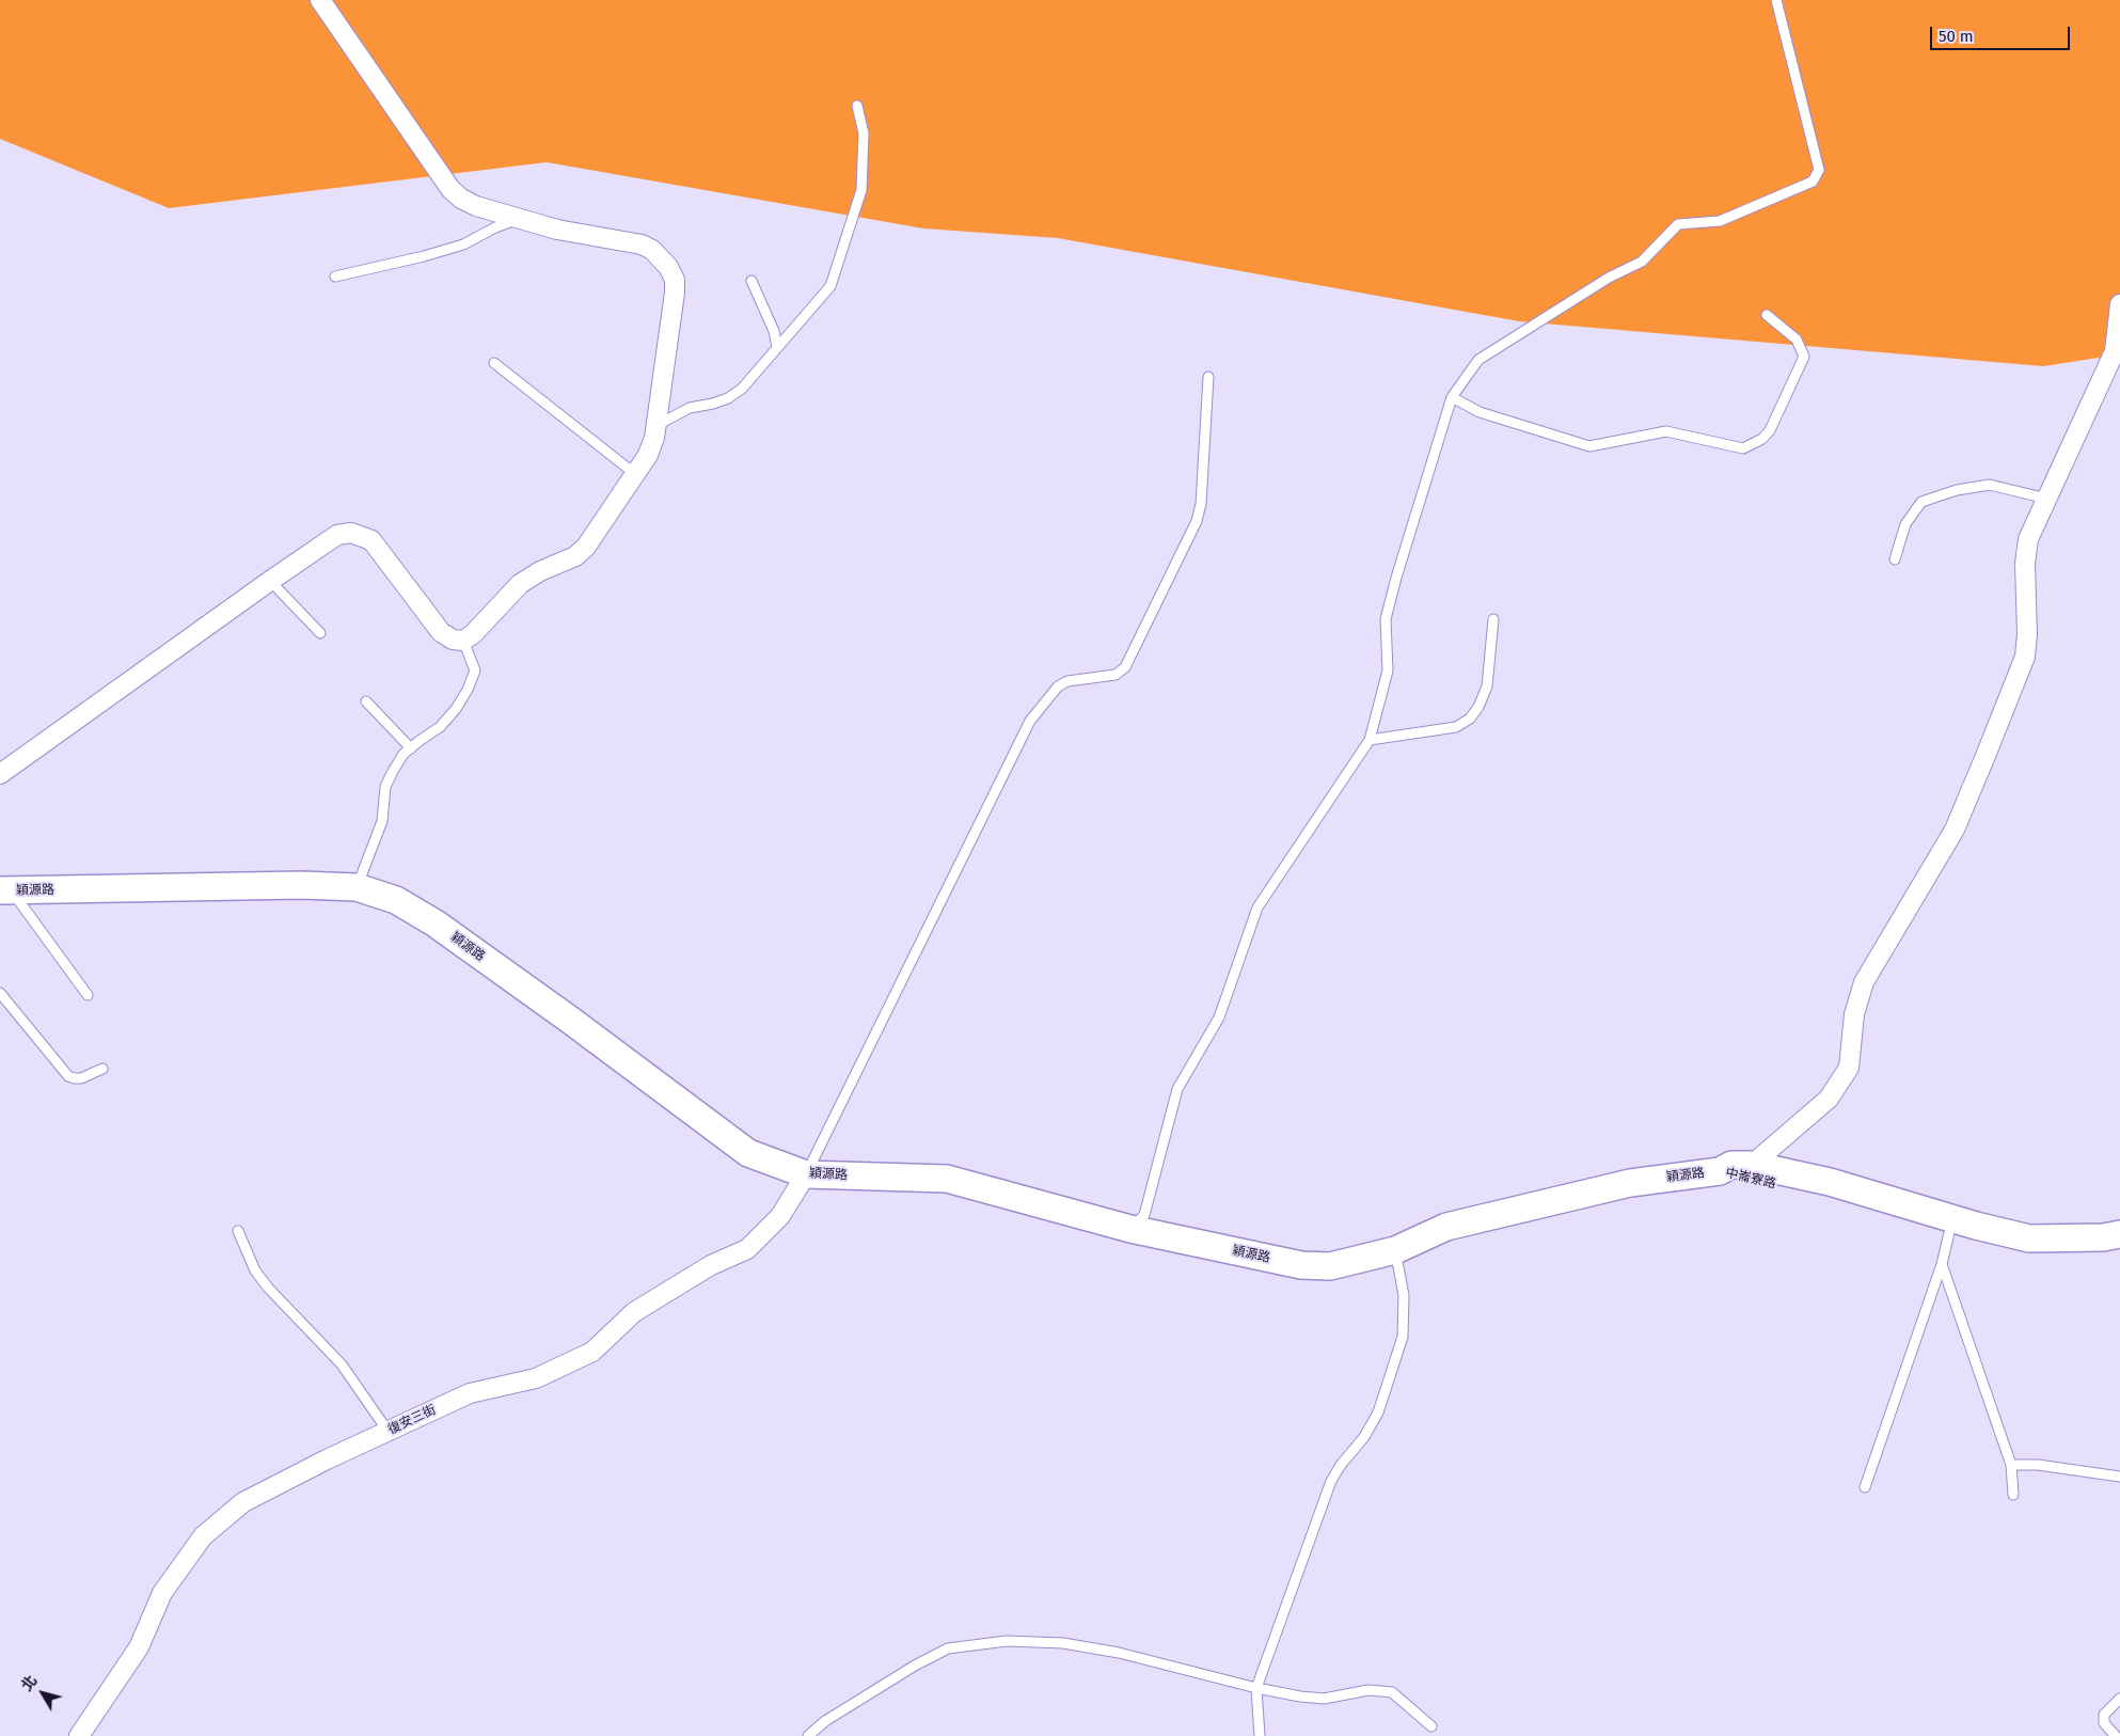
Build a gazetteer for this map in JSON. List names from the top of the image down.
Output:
{
  "streets": {
    "street": ["穎源路", "中崙寮路", "復安三街"]
  },
  "crossings": [
    ["穎源路", "中崙寮路"],
    ["穎源路", "復安三街"]
  ],
  "scale_bar": "50 m",
  "north": "top left"
}
